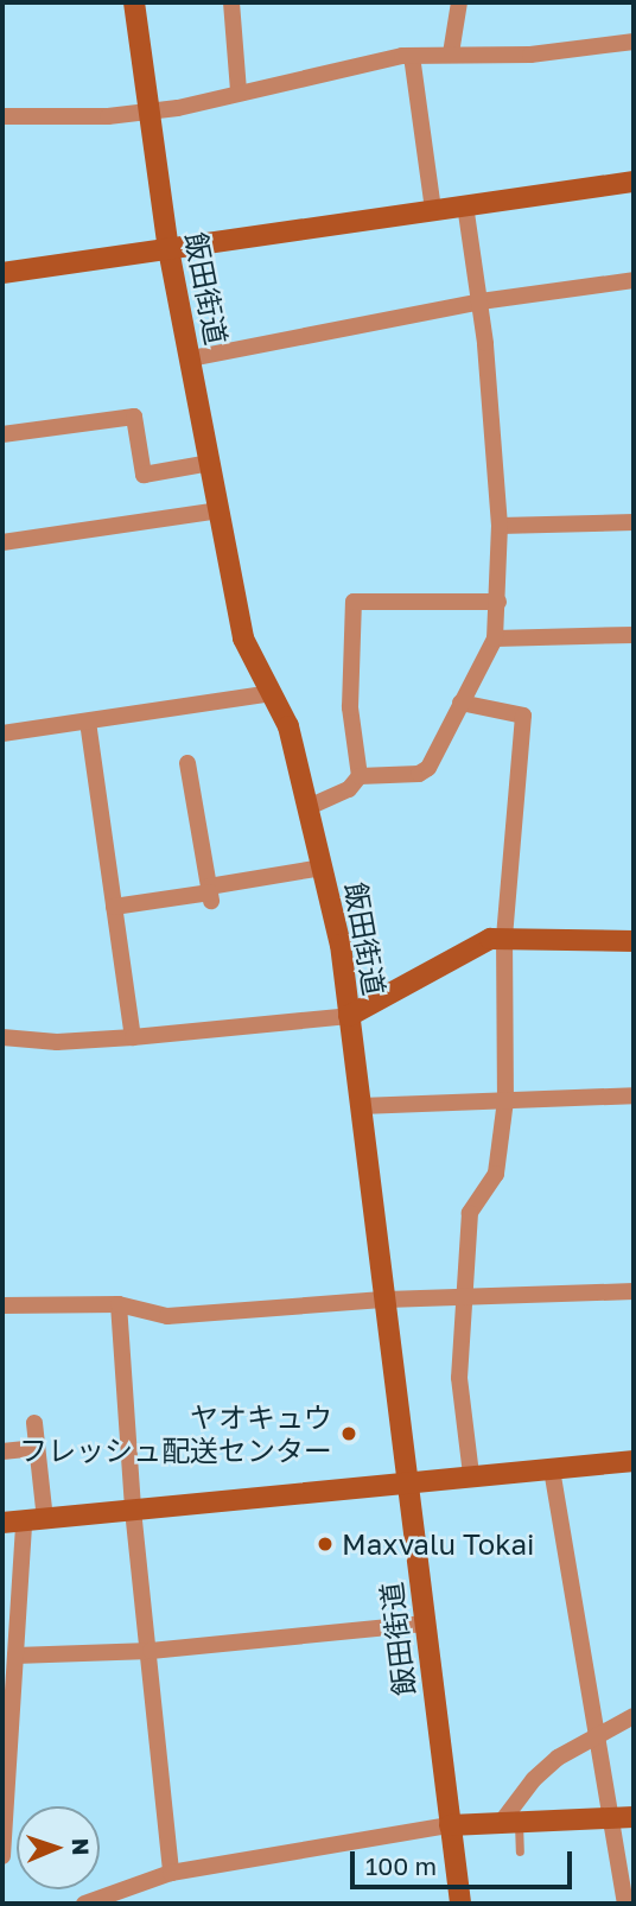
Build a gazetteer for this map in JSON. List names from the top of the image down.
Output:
{
  "streets": {
    "street": ["飯田街道"]
  },
  "places": ["ヤオキュウ フレッシュ配送センター", "Maxvalu Tokai"],
  "scale_bar": "100 m",
  "north": "right"
}
